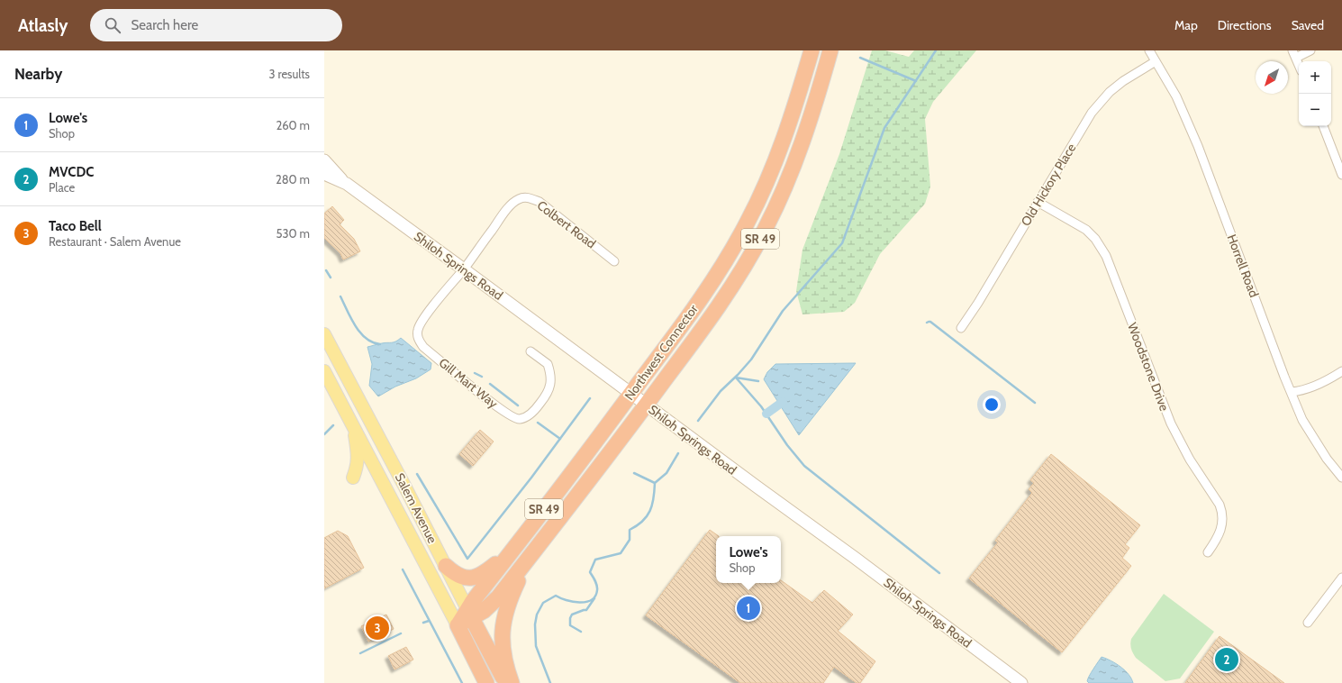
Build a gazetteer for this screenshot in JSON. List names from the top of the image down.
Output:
{
  "streets": {
    "highway": ["SR 49", "Northwest Connector", "Salem Avenue"],
    "street": [
      "Old Hickory Place",
      "Colbert Road",
      "Shiloh Springs Road",
      "Horrell Road",
      "Woodstone Drive",
      "Gill Mart Way"
    ]
  },
  "crossings": [
    ["Old Hickory Place", "Horrell Road"],
    ["Old Hickory Place", "Woodstone Drive"],
    ["Colbert Road", "Shiloh Springs Road"],
    ["Colbert Road", "Gill Mart Way"],
    ["SR 49", "Northwest Connector"],
    ["Shiloh Springs Road", "Northwest Connector"],
    ["Shiloh Springs Road", "Gill Mart Way"],
    ["Northwest Connector", "Salem Avenue"]
  ],
  "north": "bottom left",
  "page": {
    "header": "Atlasly",
    "search": "Search here",
    "nav": ["Map", "Directions", "Saved"],
    "heading": ["Nearby", "3 results"],
    "map_buttons": ["+", "−"],
    "list": [
      {
        "mark": "1",
        "name": "Lowe's",
        "note": "Shop",
        "value": "260 m"
      },
      {
        "mark": "2",
        "name": "MVCDC",
        "note": "Place",
        "value": "280 m"
      },
      {
        "mark": "3",
        "name": "Taco Bell",
        "note": "Restaurant · Salem Avenue",
        "value": "530 m"
      }
    ],
    "popup": ["Lowe's", "Shop"],
    "pins": ["1", "3", "2"]
  }
}
